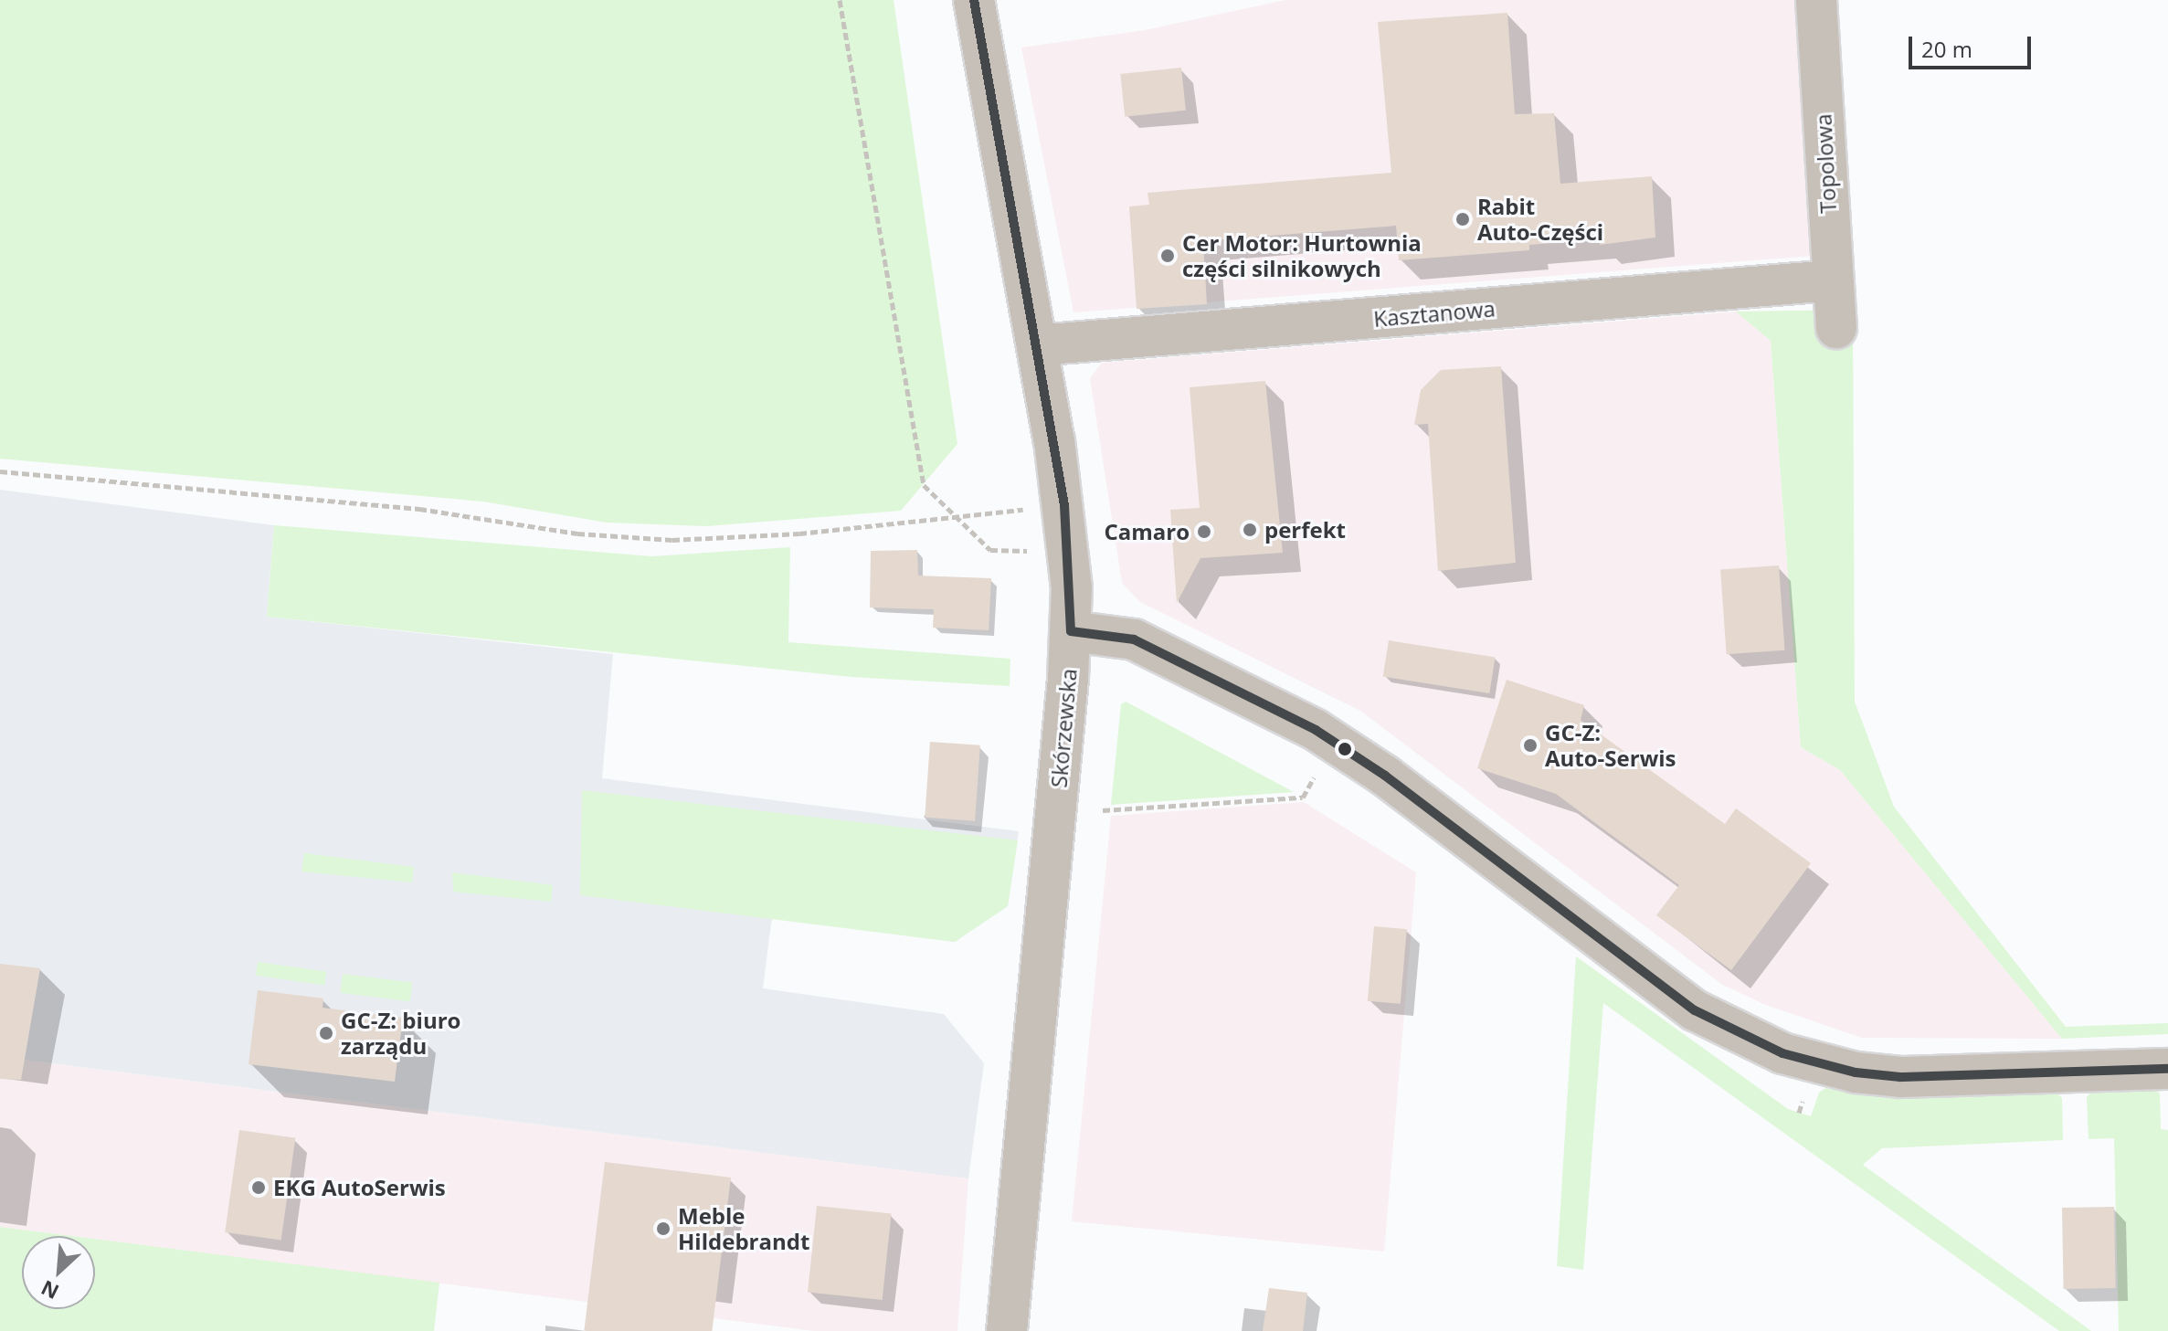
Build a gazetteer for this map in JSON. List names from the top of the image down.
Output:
{
  "streets": {
    "street": ["Topolowa", "Kasztanowa", "Skórzewska"]
  },
  "crossings": [
    ["Topolowa", "Kasztanowa"],
    ["Kasztanowa", "Skórzewska"]
  ],
  "places": [
    "Rabit Auto-Części",
    "Cer Motor: Hurtownia części silnikowych",
    "perfekt",
    "Camaro",
    "GC-Z: Auto-Serwis",
    "GC-Z: biuro zarządu",
    "EKG AutoSerwis",
    "Meble Hildebrandt"
  ],
  "scale_bar": "20 m",
  "north": "bottom left"
}
